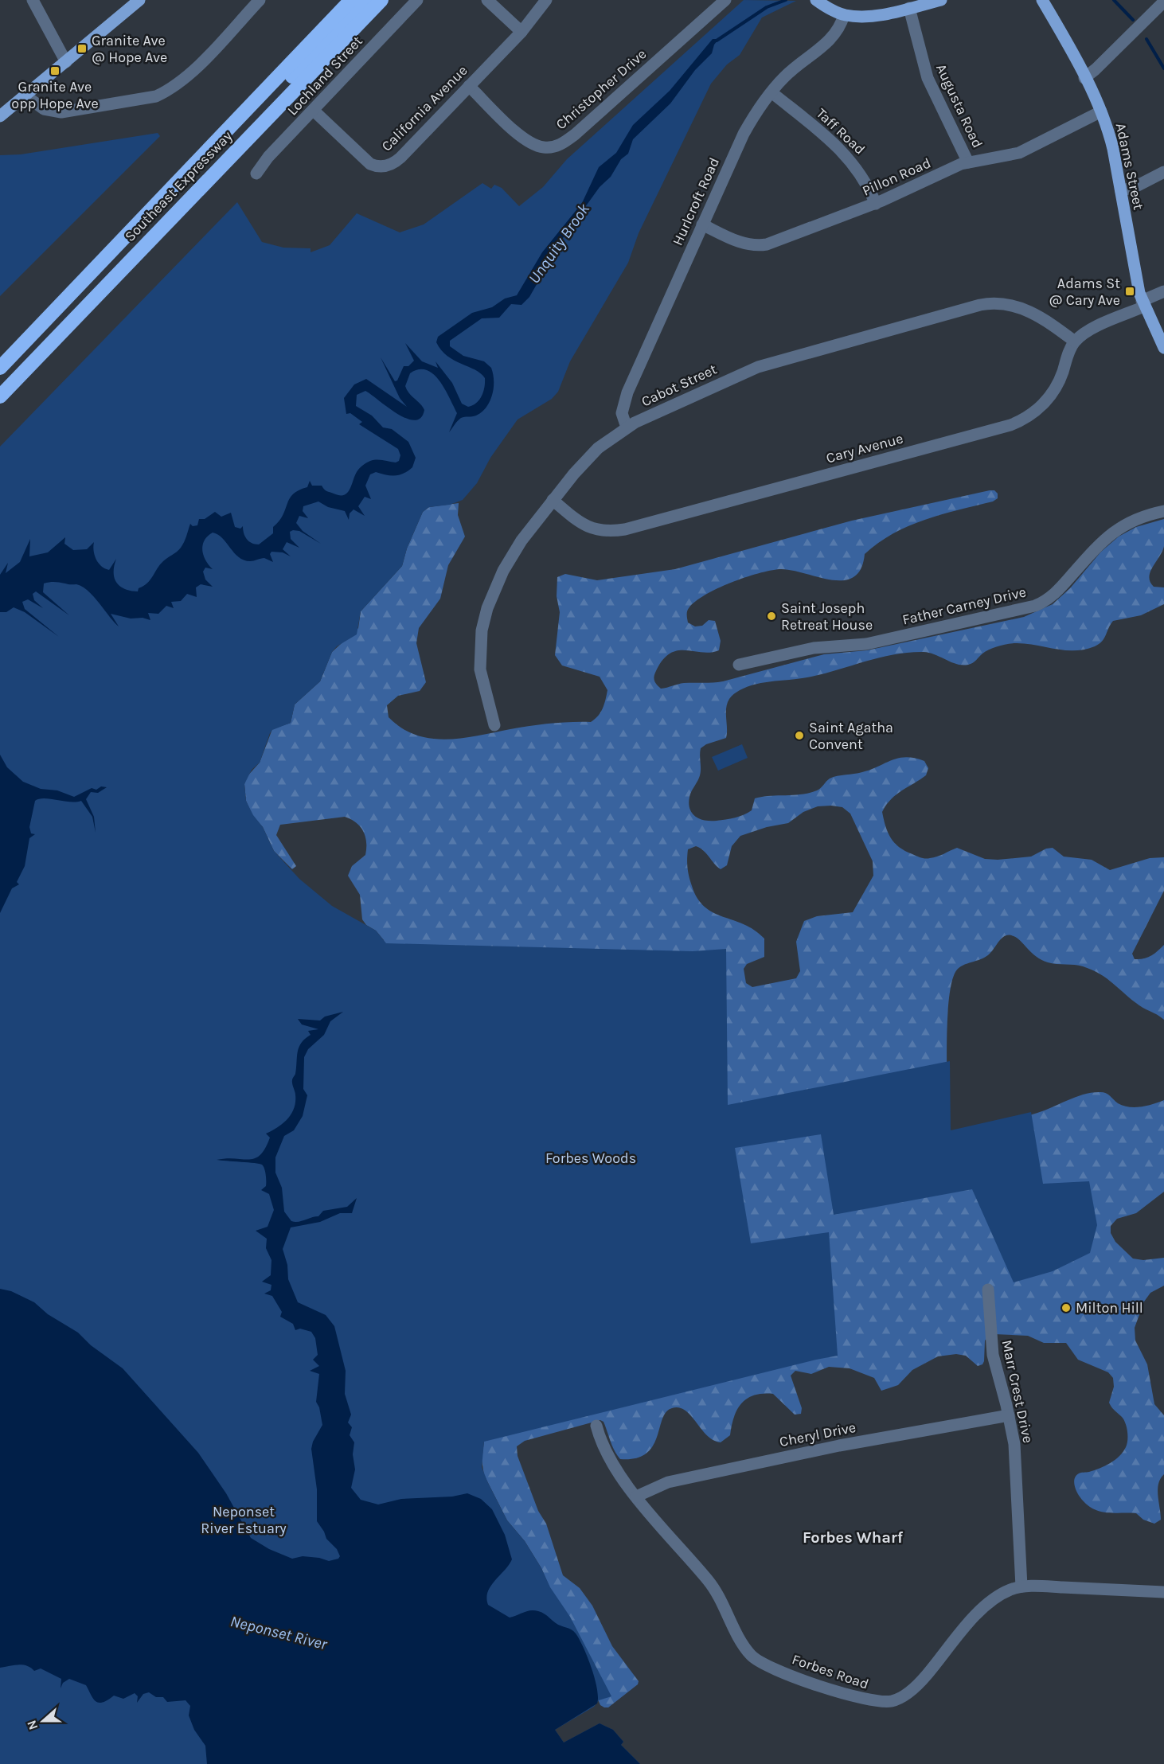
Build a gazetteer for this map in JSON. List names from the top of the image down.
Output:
{
  "streets": {
    "highway": ["Southeast Expressway"],
    "main road": ["Adams Street"],
    "street": [
      "Lochland Street",
      "Christopher Drive",
      "Augusta Road",
      "California Avenue",
      "Taff Road",
      "Pillon Road",
      "Hurlcroft Road",
      "Cabot Street",
      "Cary Avenue",
      "Father Carney Drive",
      "Marr Crest Drive",
      "Cheryl Drive",
      "Forbes Road"
    ]
  },
  "crossings": [
    ["Lochland Street", "California Avenue"],
    ["Christopher Drive", "California Avenue"],
    ["Augusta Road", "Pillon Road"],
    ["Taff Road", "Pillon Road"],
    ["Taff Road", "Hurlcroft Road"],
    ["Adams Street", "Pillon Road"],
    ["Pillon Road", "Hurlcroft Road"],
    ["Hurlcroft Road", "Cabot Street"],
    ["Cabot Street", "Cary Avenue"],
    ["Marr Crest Drive", "Cheryl Drive"],
    ["Marr Crest Drive", "Forbes Road"],
    ["Cheryl Drive", "Forbes Road"]
  ],
  "districts": ["Forbes Wharf"],
  "water": ["Unquity Brook", "Neponset River"],
  "parks": ["Forbes Woods", "Neponset River Estuary"],
  "places": {
    "transit": ["Granite Ave @ Hope Ave", "Granite Ave opp Hope Ave", "Adams St @ Cary Ave"],
    "other": ["Saint Joseph Retreat House", "Saint Agatha Convent", "Milton Hill"]
  },
  "north": "left"
}
